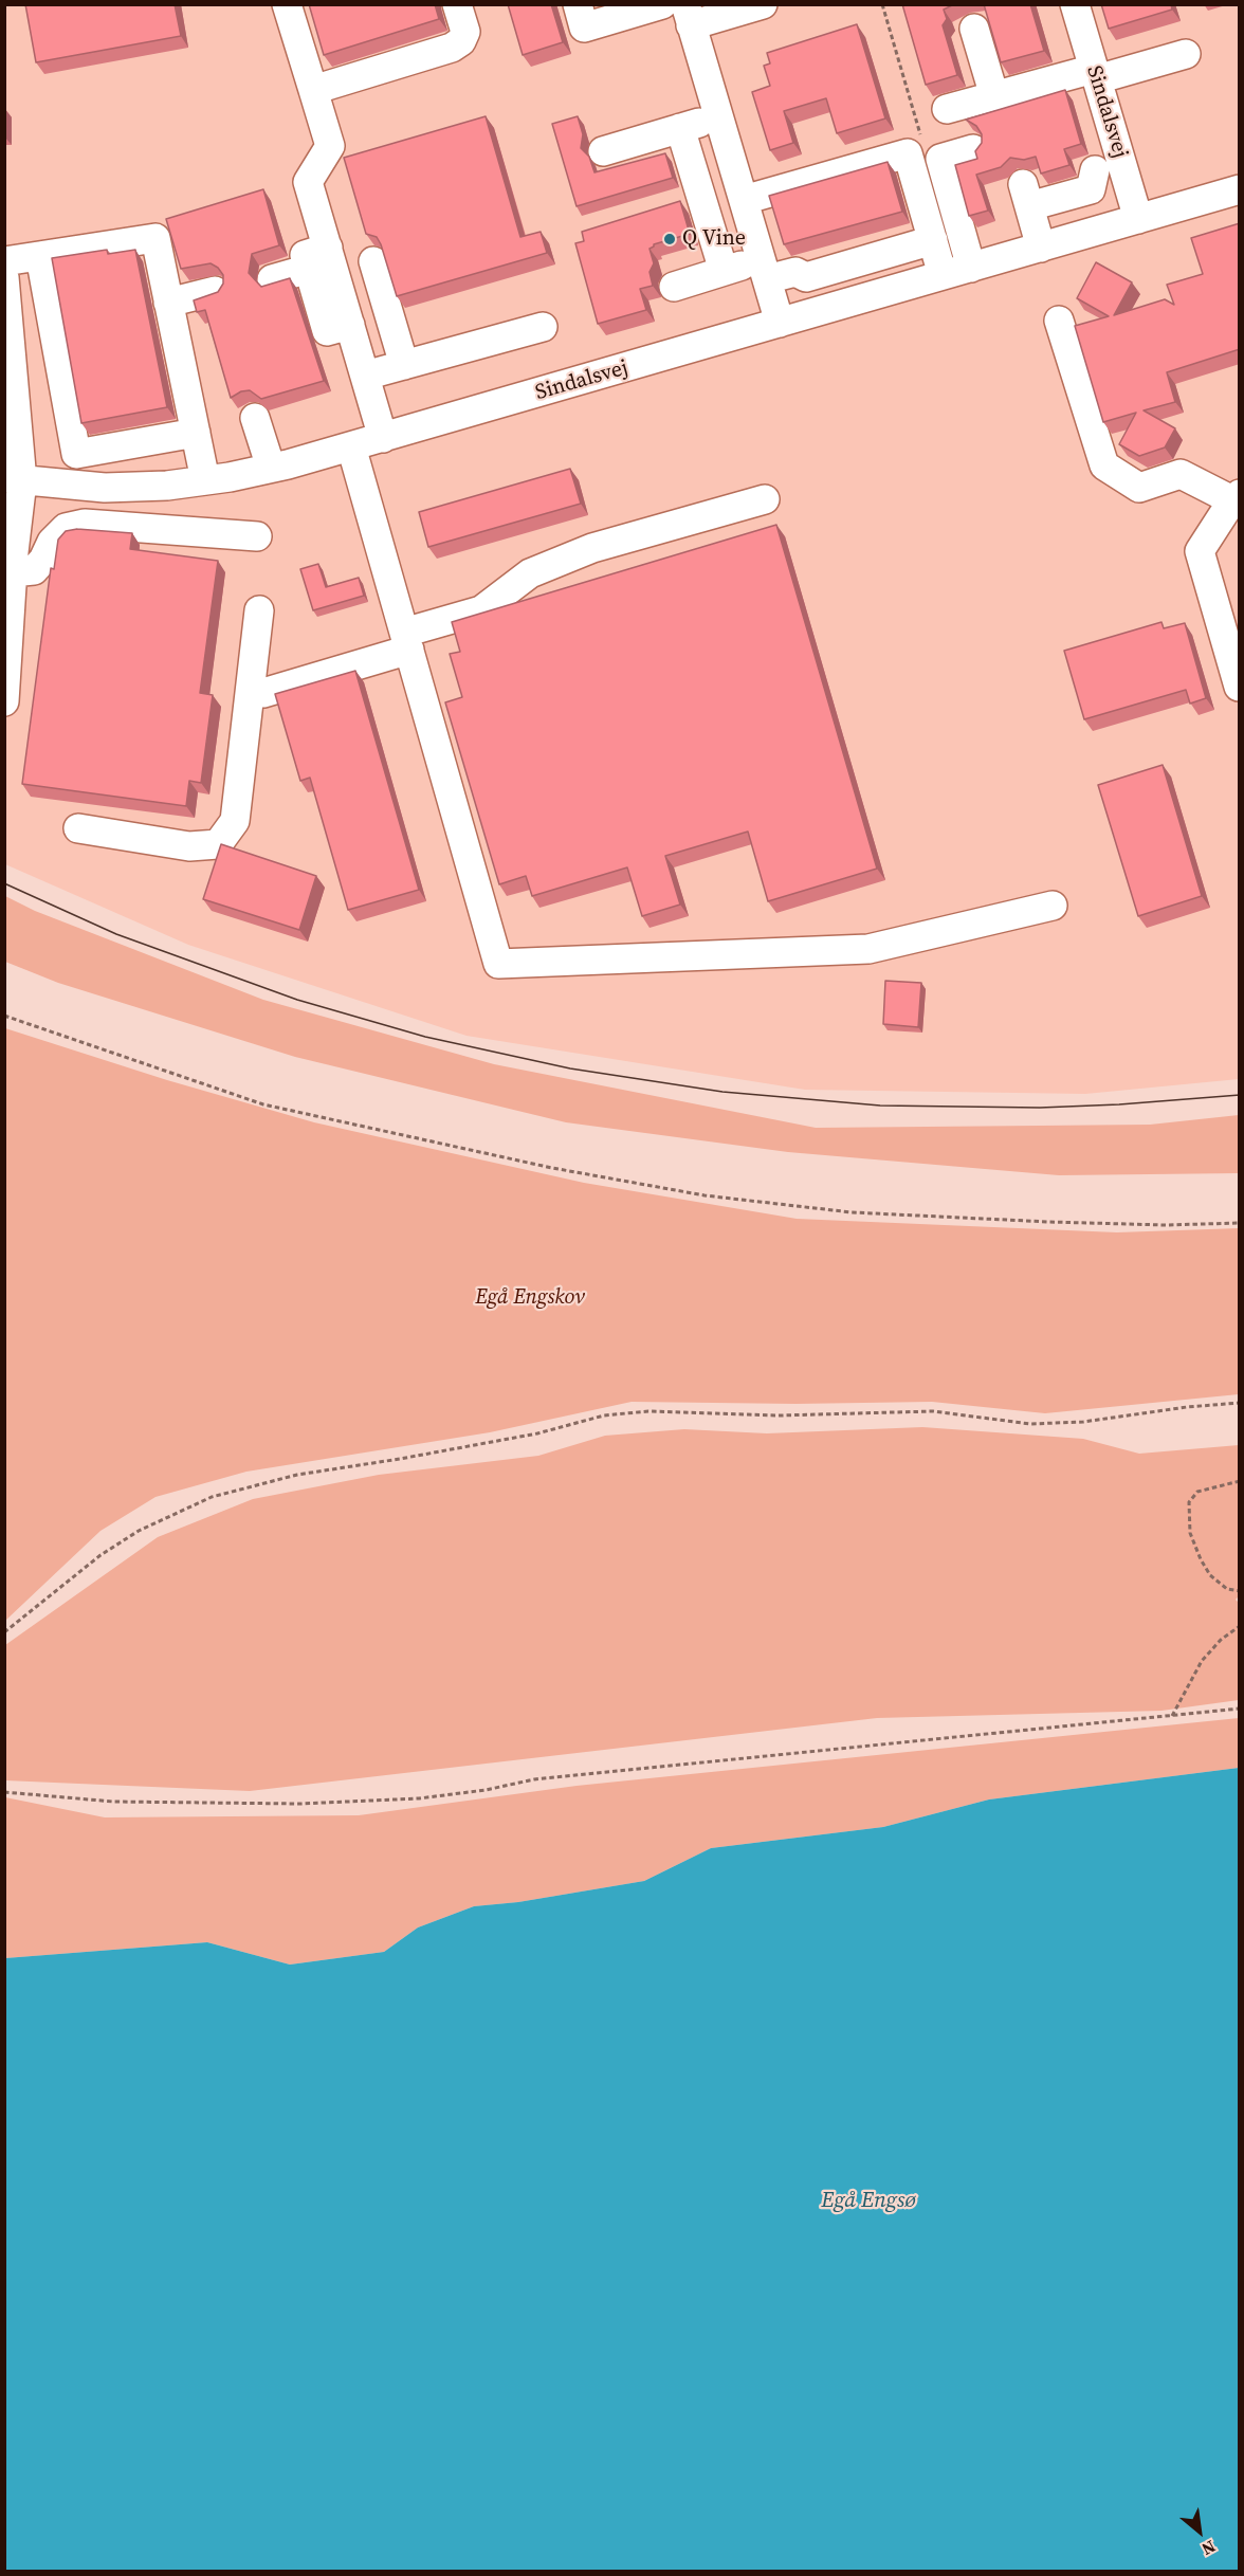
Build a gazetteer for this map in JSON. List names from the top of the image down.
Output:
{
  "streets": {
    "street": ["Sindalsvej"]
  },
  "water": ["Egå Engsø"],
  "parks": ["Egå Engskov"],
  "places": ["Q Vine"],
  "north": "bottom right"
}
